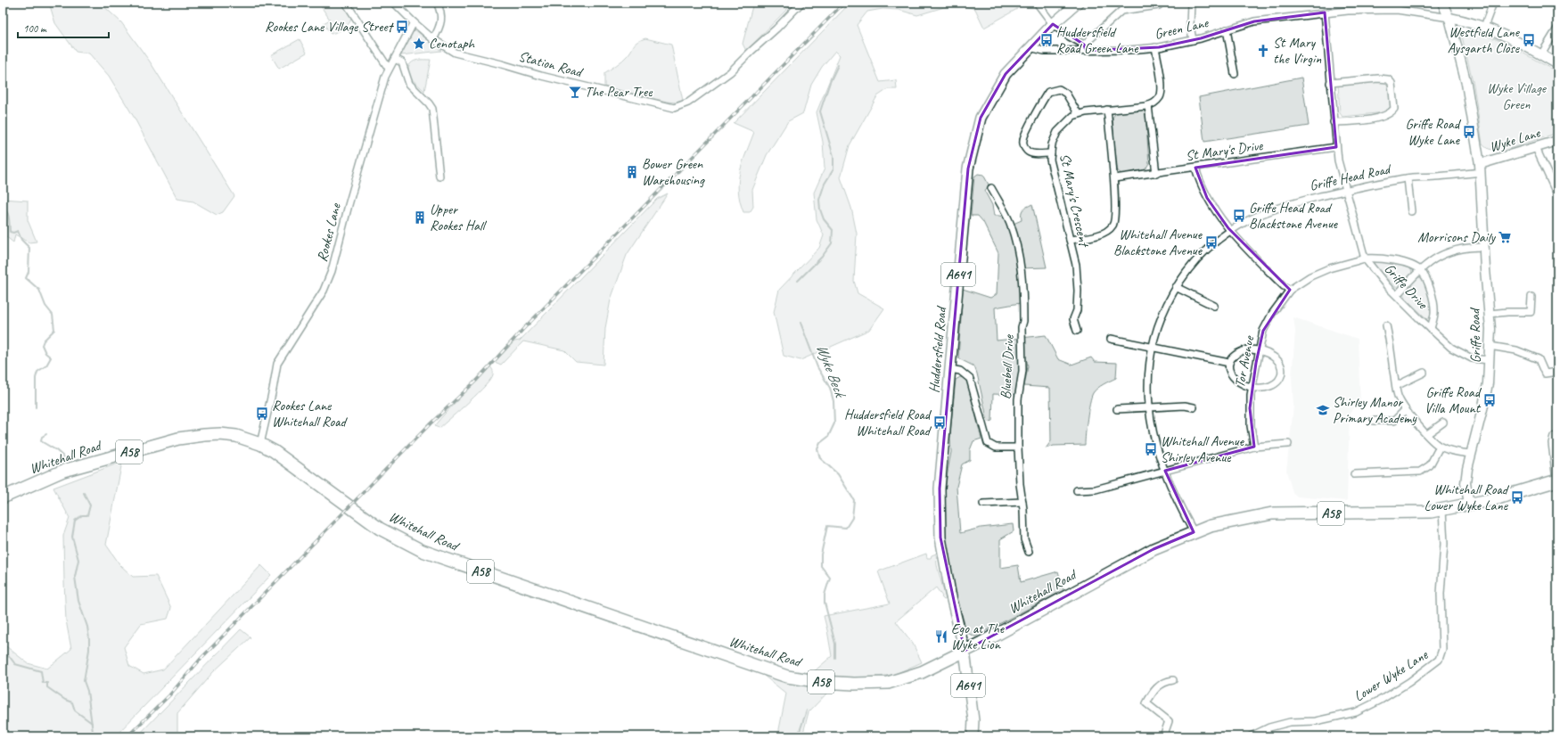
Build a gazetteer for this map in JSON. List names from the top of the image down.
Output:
{
  "streets": {
    "highway": ["A58", "Whitehall Road"],
    "main road": ["A641", "Huddersfield Road"],
    "street": [
      "Green Lane",
      "Station Road",
      "Wyke Lane",
      "St Mary's Drive",
      "Griffe Head Road",
      "St Mary's Crescent",
      "Rookes Lane",
      "Griffe Drive",
      "Griffe Road",
      "Tor Avenue",
      "Bluebell Drive",
      "Lower Wyke Lane"
    ]
  },
  "crossings": [
    ["Green Lane", "Griffe Road"],
    ["Green Lane", "Huddersfield Road"],
    ["Station Road", "Rookes Lane"],
    ["Wyke Lane", "Griffe Head Road"],
    ["Wyke Lane", "Griffe Road"],
    ["Griffe Head Road", "Griffe Road"],
    ["Griffe Head Road", "Whitehall Road"],
    ["Rookes Lane", "Whitehall Road"],
    ["Griffe Drive", "Griffe Road"],
    ["Griffe Drive", "Tor Avenue"],
    ["Griffe Road", "Whitehall Road"],
    ["Huddersfield Road", "Whitehall Road"],
    ["Whitehall Road", "Lower Wyke Lane"]
  ],
  "water": ["Wyke Beck"],
  "parks": ["Wyke Village Green"],
  "places": {
    "bus stop": [
      "Rookes Lane Village Street",
      "Huddersfield Road Green Lane",
      "Westfield Lane Aysgarth Close",
      "Griffe Road Wyke Lane",
      "Griffe Head Road Blackstone Avenue",
      "Whitehall Avenue Blackstone Avenue",
      "Griffe Road Villa Mount",
      "Rookes Lane Whitehall Road",
      "Huddersfield Road Whitehall Road",
      "Whitehall Avenue Shirley Avenue",
      "Whitehall Road Lower Wyke Lane"
    ],
    "place": ["Cenotaph"],
    "church": ["St Mary the Virgin"],
    "bar": ["The Pear Tree"],
    "building": ["Bower Green Warehousing", "Upper Rookes Hall"],
    "supermarket": ["Morrisons Daily"],
    "school or university": ["Shirley Manor Primary Academy"],
    "restaurant": ["Ego at The Wyke Lion"]
  },
  "scale_bar": "100 m"
}
